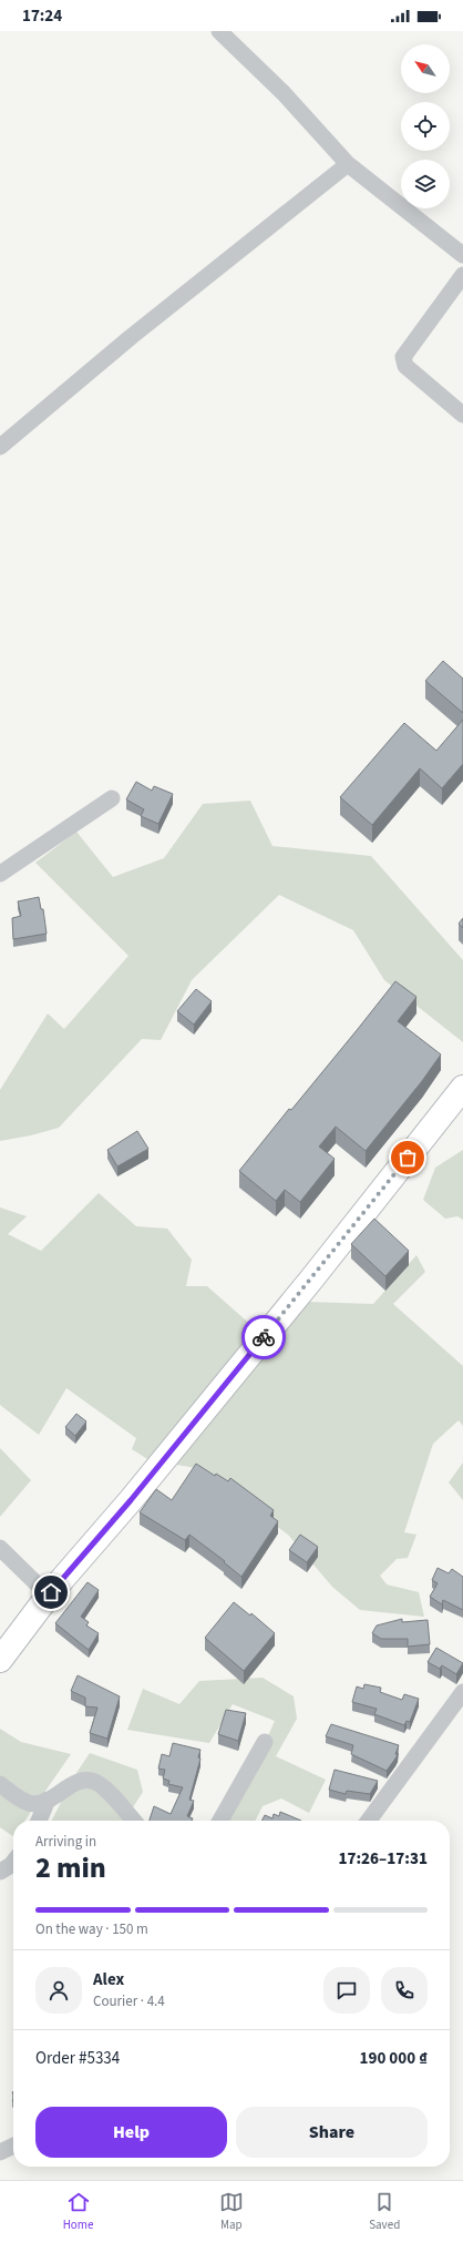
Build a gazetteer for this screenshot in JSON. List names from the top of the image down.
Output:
{
  "north": "top left",
  "page": {
    "status": "17:24",
    "heading": ["2 min", "Arriving in", "17:26–17:31"],
    "panel": [
      "Alex",
      "Courier · 4.4",
      "Order #5334",
      "190 000 ₫"
    ],
    "bar": "On the way · 150 m",
    "buttons": ["Help", "Share"],
    "tabs": ["Home", "Map", "Saved"]
  }
}
